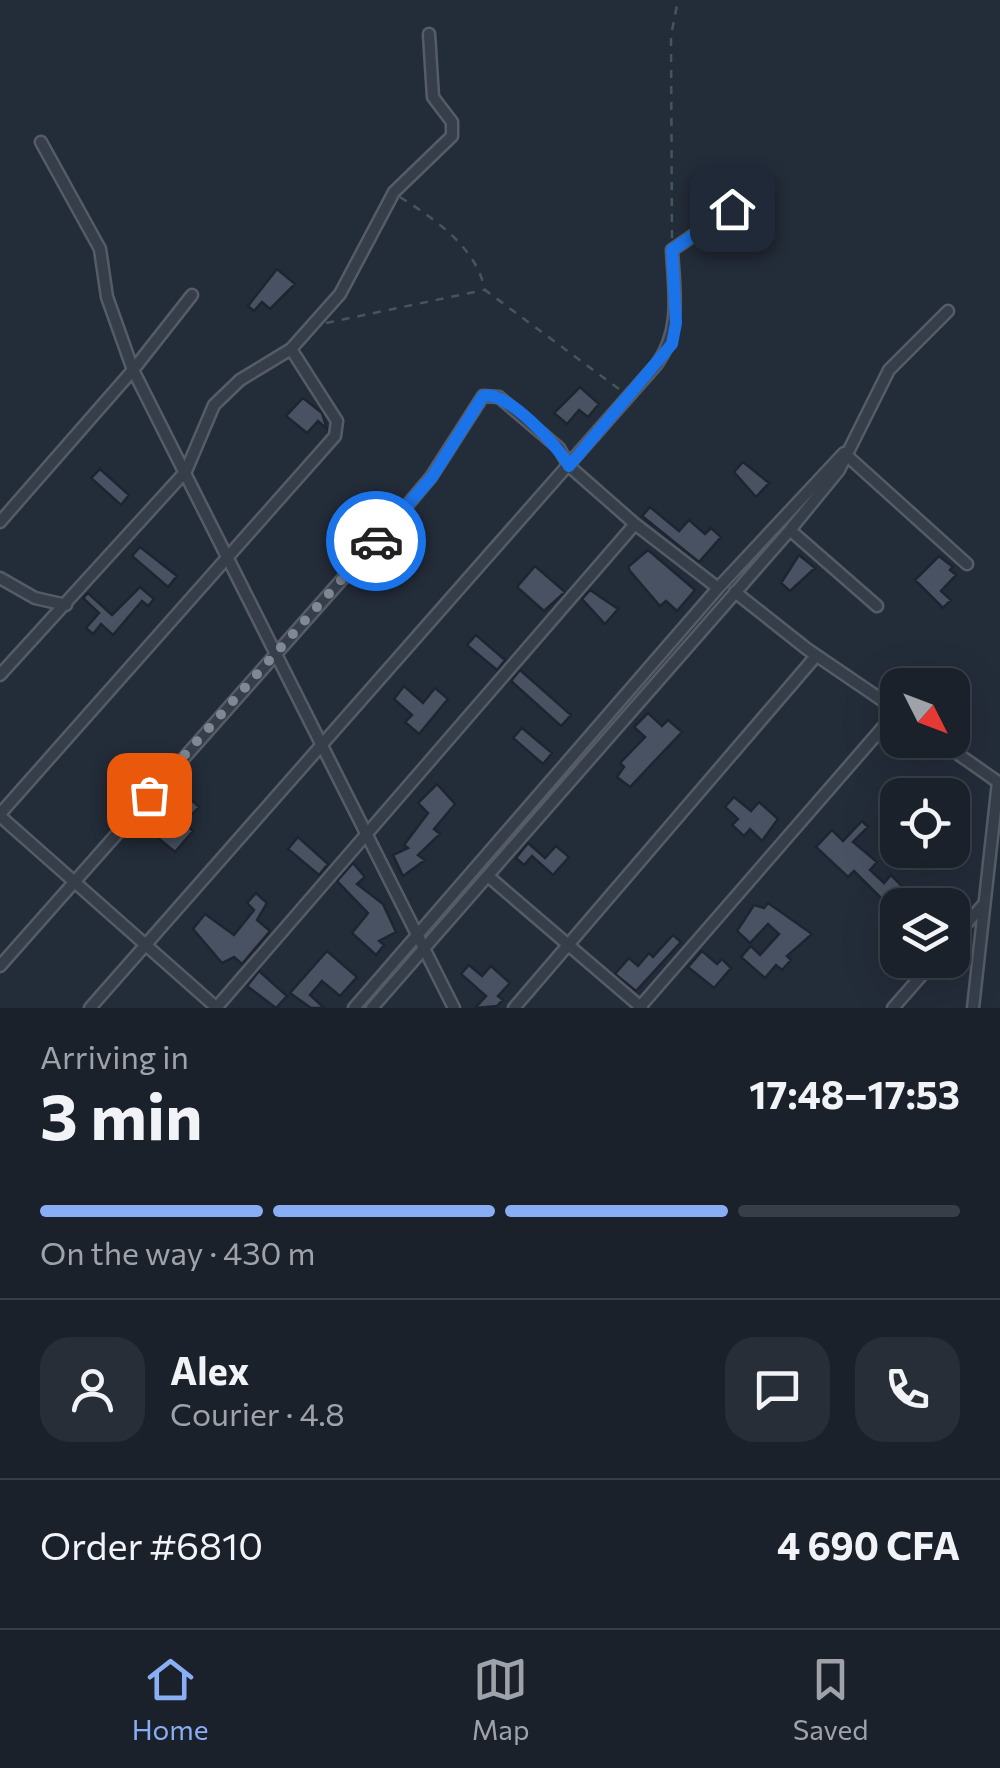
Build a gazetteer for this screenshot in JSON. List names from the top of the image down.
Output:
{
  "north": "bottom right",
  "page": {
    "heading": ["3 min", "Arriving in", "17:48–17:53"],
    "panel": [
      "Alex",
      "Courier · 4.8",
      "Order #6810",
      "4 690 CFA"
    ],
    "bar": "On the way · 430 m",
    "tabs": ["Home", "Map", "Saved"]
  }
}
